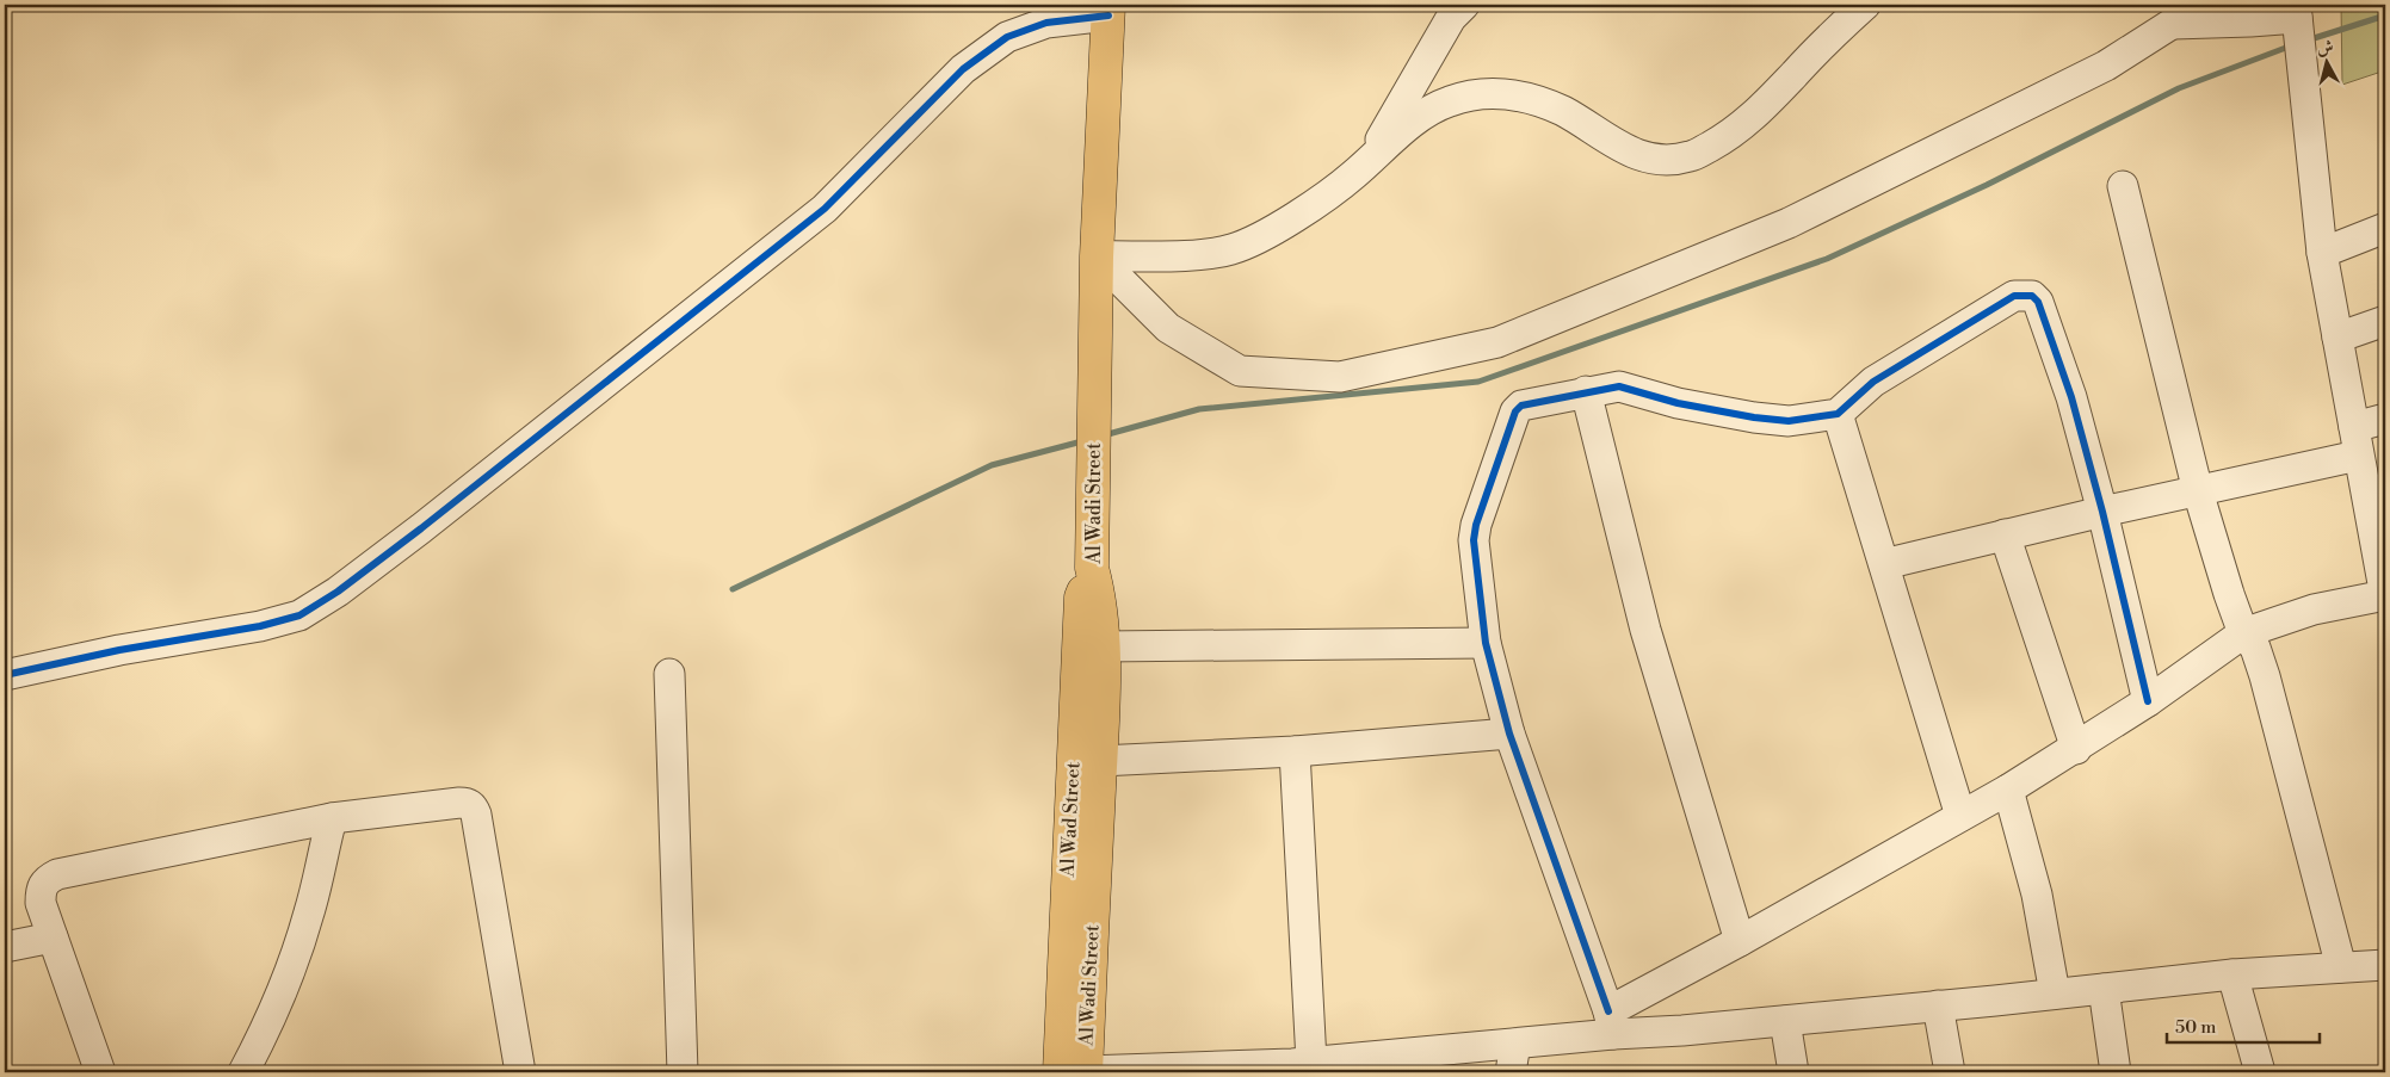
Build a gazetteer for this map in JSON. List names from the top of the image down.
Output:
{
  "streets": {
    "main road": ["Al Wadi Street", "Al Wad Street"]
  },
  "crossings": [
    ["Al Wadi Street", "Al Wad Street"]
  ],
  "scale_bar": "50 m",
  "north": "top"
}
